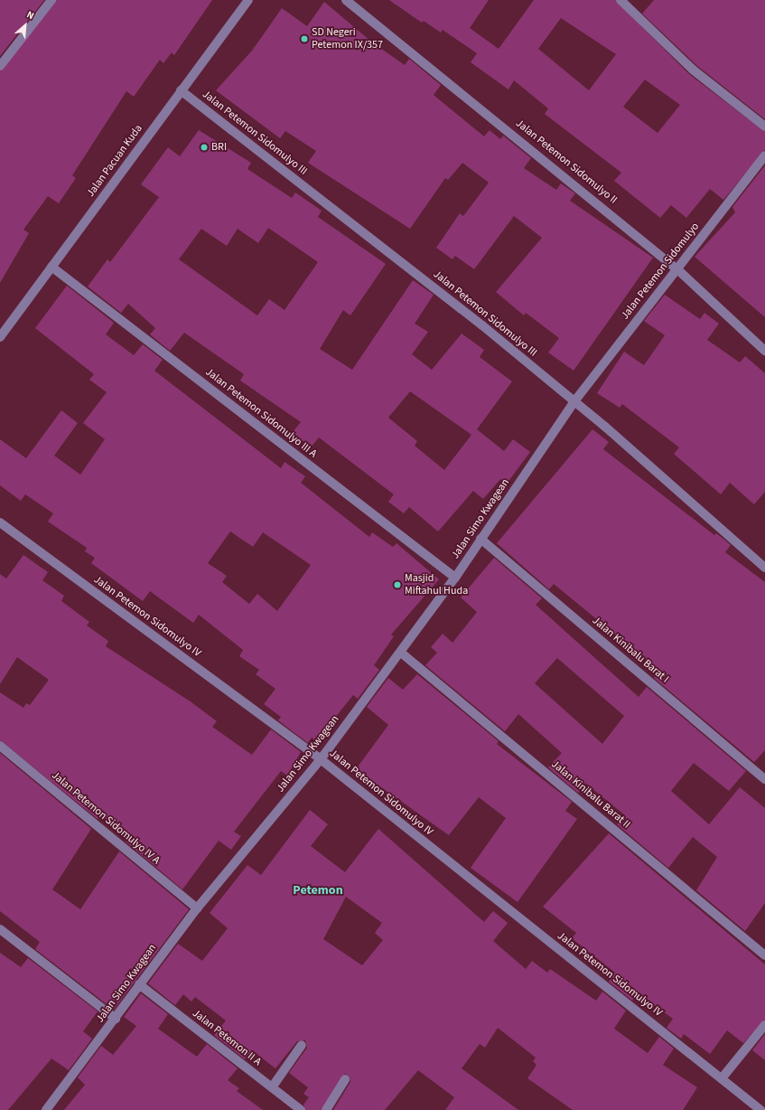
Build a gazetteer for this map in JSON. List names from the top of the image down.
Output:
{
  "streets": {
    "street": [
      "Jalan Petemon Sidomulyo III",
      "Jalan Pacuan Kuda",
      "Jalan Petemon Sidomulyo II",
      "Jalan Petemon Sidomulyo",
      "Jalan Petemon Sidomulyo III A",
      "Jalan Simo Kwagean",
      "Jalan Petemon Sidomulyo IV",
      "Jalan Kinibalu Barat I",
      "Jalan Kinibalu Barat II",
      "Jalan Petemon Sidomulyo IV A",
      "Jalan Petemon II A"
    ]
  },
  "crossings": [
    ["Jalan Petemon Sidomulyo III", "Jalan Pacuan Kuda"],
    ["Jalan Petemon Sidomulyo III", "Jalan Petemon Sidomulyo"],
    ["Jalan Petemon Sidomulyo III", "Jalan Simo Kwagean"],
    ["Jalan Pacuan Kuda", "Jalan Petemon Sidomulyo III A"],
    ["Jalan Petemon Sidomulyo II", "Jalan Petemon Sidomulyo"],
    ["Jalan Petemon Sidomulyo", "Jalan Simo Kwagean"],
    ["Jalan Petemon Sidomulyo III A", "Jalan Simo Kwagean"],
    ["Jalan Simo Kwagean", "Jalan Petemon Sidomulyo IV"],
    ["Jalan Simo Kwagean", "Jalan Kinibalu Barat I"],
    ["Jalan Simo Kwagean", "Jalan Kinibalu Barat II"],
    ["Jalan Simo Kwagean", "Jalan Petemon Sidomulyo IV A"],
    ["Jalan Simo Kwagean", "Jalan Petemon II A"]
  ],
  "districts": ["Petemon"],
  "places": ["SD Negeri Petemon IX/357", "BRI", "Masjid Miftahul Huda"],
  "north": "top right"
}
